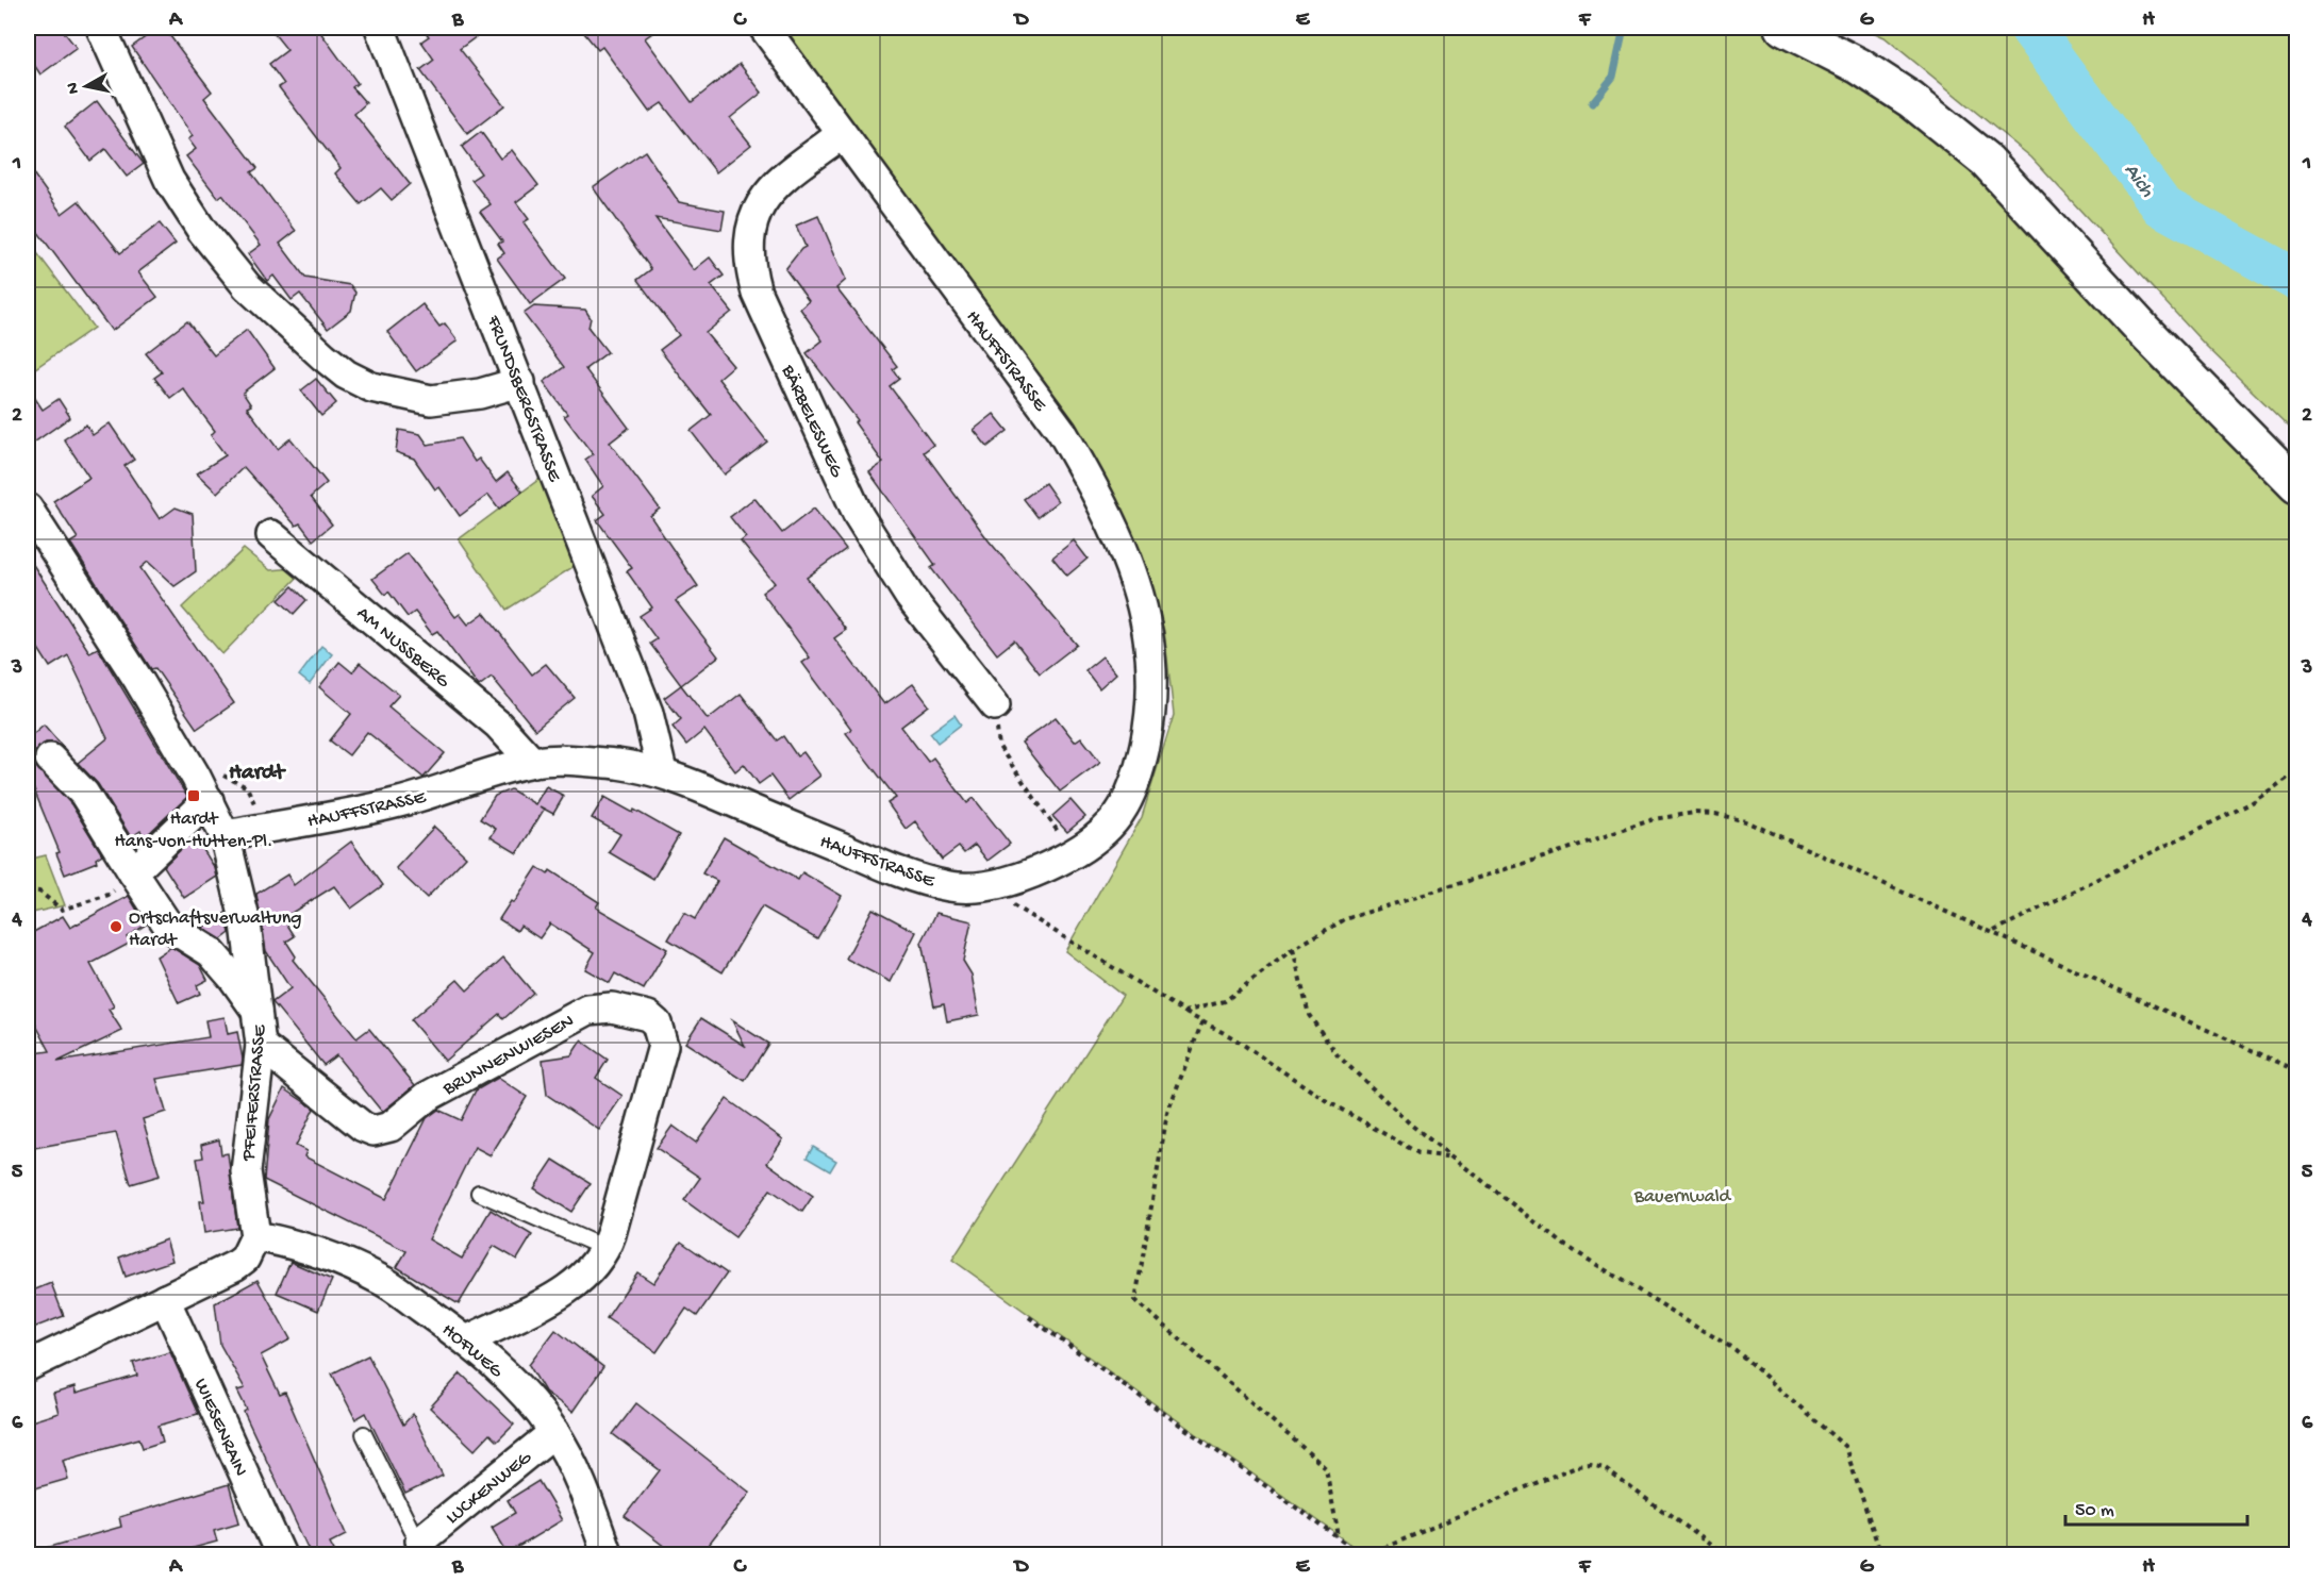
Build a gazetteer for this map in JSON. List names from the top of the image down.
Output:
{
  "streets": {
    "street": [
      "HAUFFSTRASSE",
      "FRUNDSBERGSTRASSE",
      "BÄRBELESWEG",
      "AM NUSSBERG",
      "BRUNNENWIESEN",
      "PFEIFERSTRASSE",
      "HOFWEG",
      "WIESENRAIN",
      "LUCKENWEG"
    ]
  },
  "crossings": [
    ["HAUFFSTRASSE", "FRUNDSBERGSTRASSE"],
    ["HAUFFSTRASSE", "BÄRBELESWEG"],
    ["HAUFFSTRASSE", "AM NUSSBERG"],
    ["HAUFFSTRASSE", "PFEIFERSTRASSE"],
    ["BRUNNENWIESEN", "PFEIFERSTRASSE"],
    ["BRUNNENWIESEN", "HOFWEG"],
    ["PFEIFERSTRASSE", "HOFWEG"],
    ["HOFWEG", "LUCKENWEG"]
  ],
  "districts": ["Hardt"],
  "water": ["Aich"],
  "parks": ["Bauernwald"],
  "places": {
    "transit": ["Hardt Hans-von-Hutten-Pl."],
    "other": ["Ortschaftsverwaltung Hardt"]
  },
  "scale_bar": "50 m",
  "north": "left",
  "grid": {
    "columns": [
      "A",
      "B",
      "C",
      "D",
      "E",
      "F",
      "G",
      "H"
    ],
    "rows": [
      "1",
      "2",
      "3",
      "4",
      "5",
      "6"
    ]
  }
}
